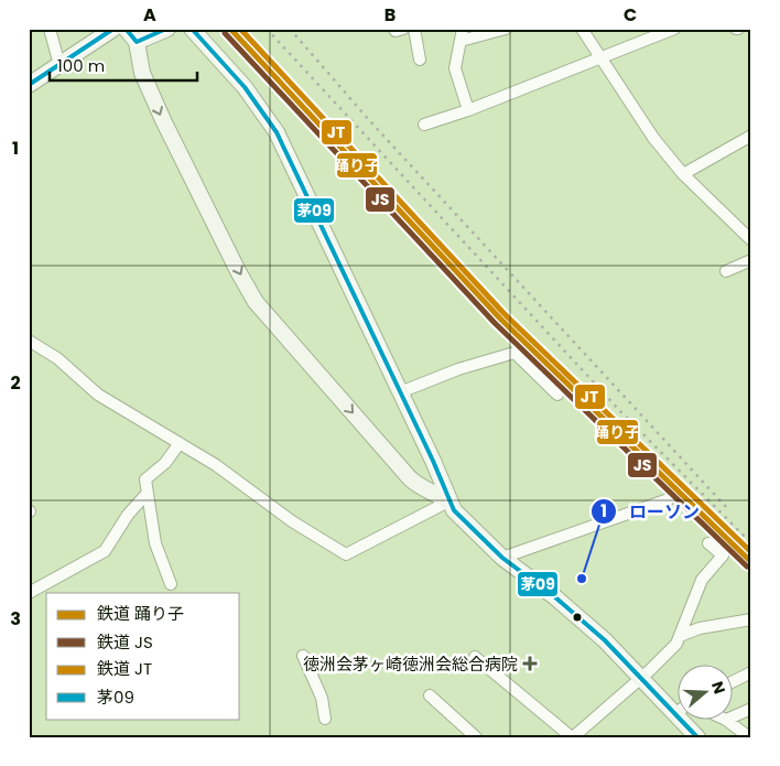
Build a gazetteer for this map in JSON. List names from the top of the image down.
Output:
{
  "places": {
    "other": ["ローソン"],
    "health": ["徳洲会茅ヶ崎徳洲会総合病院"]
  },
  "lines": [
    "rail line 踊り子",
    "rail line JT",
    "transit line 茅09",
    "rail line JS"
  ],
  "legend": [
    "鉄道 踊り子",
    "鉄道 JS",
    "鉄道 JT",
    "茅09"
  ],
  "scale_bar": "100 m",
  "north": "right",
  "grid": {
    "columns": ["A", "B", "C"],
    "rows": ["1", "2", "3"]
  }
}
